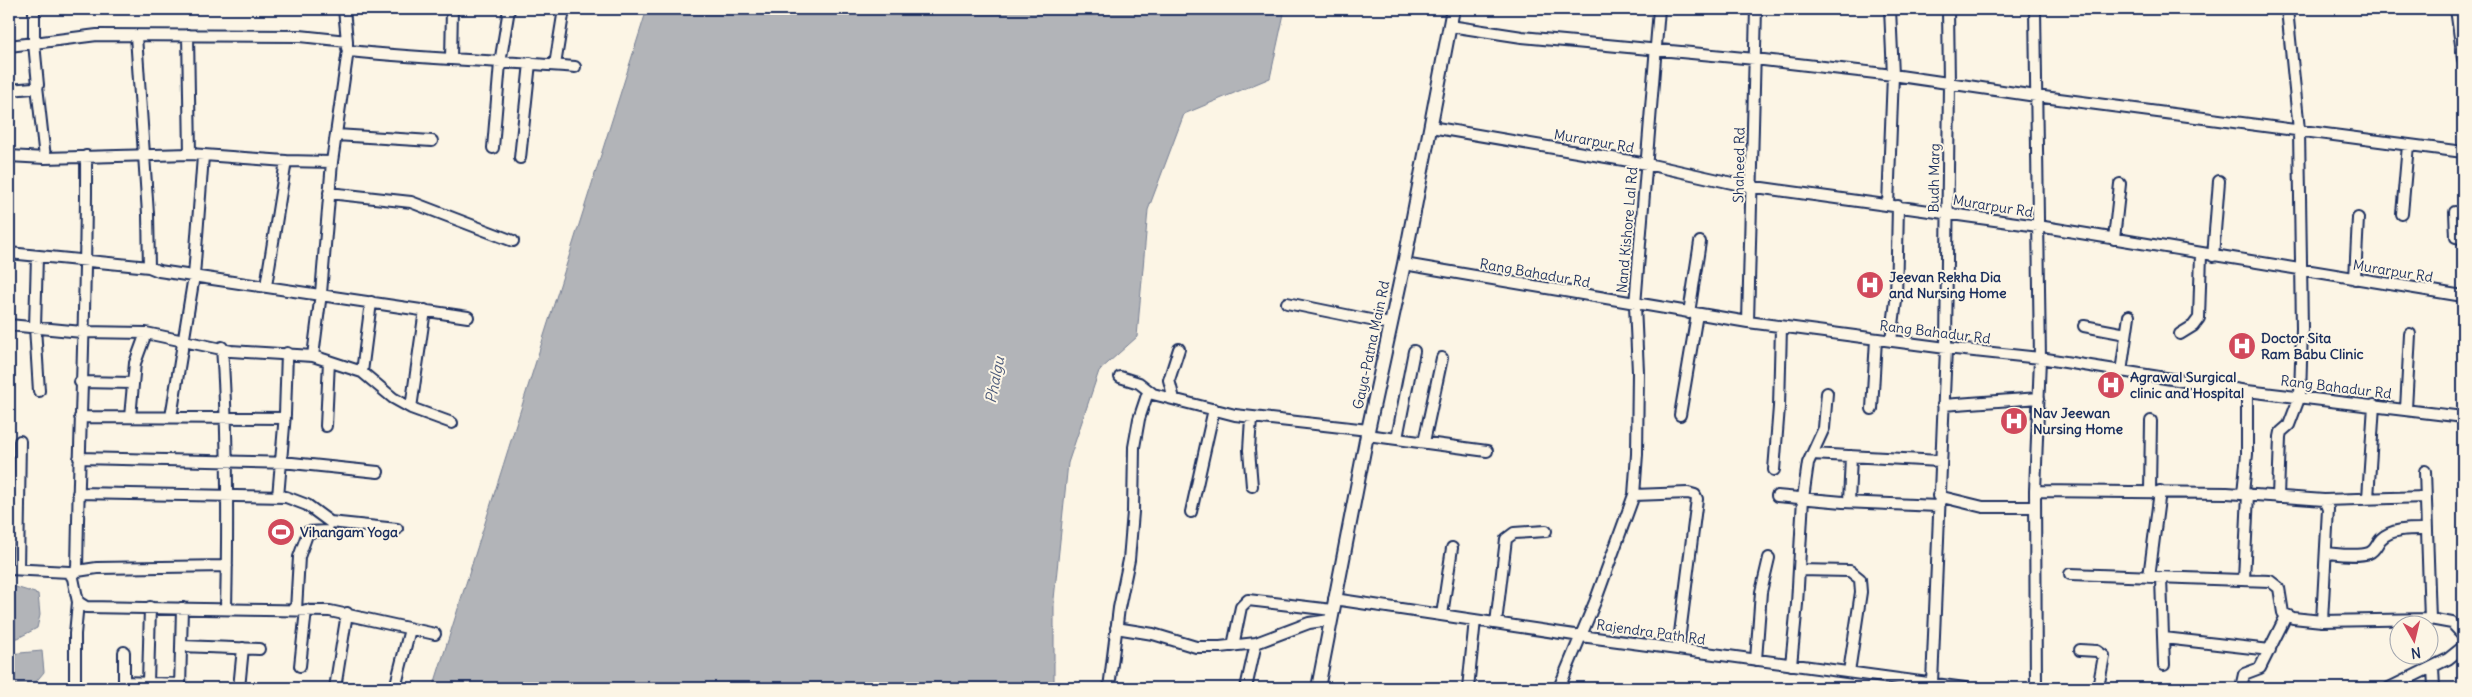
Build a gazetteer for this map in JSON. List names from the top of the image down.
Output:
{
  "streets": {
    "main road": ["Gaya-Patna Main Rd"],
    "street": [
      "Murarpur Rd",
      "Shaheed Rd",
      "Budh Marg",
      "Nand Kishore Lal Rd",
      "Rang Bahadur Rd",
      "Rajendra Path Rd"
    ]
  },
  "crossings": [
    ["Murarpur Rd", "Shaheed Rd"],
    ["Murarpur Rd", "Budh Marg"],
    ["Murarpur Rd", "Nand Kishore Lal Rd"],
    ["Murarpur Rd", "Gaya-Patna Main Rd"],
    ["Shaheed Rd", "Rang Bahadur Rd"],
    ["Budh Marg", "Rang Bahadur Rd"],
    ["Budh Marg", "Rajendra Path Rd"],
    ["Nand Kishore Lal Rd", "Rang Bahadur Rd"],
    ["Nand Kishore Lal Rd", "Rajendra Path Rd"],
    ["Rang Bahadur Rd", "Gaya-Patna Main Rd"],
    ["Gaya-Patna Main Rd", "Rajendra Path Rd"]
  ],
  "water": ["Phalgu"],
  "places": {
    "hospital": [
      "Jeevan Rekha Dia and Nursing Home",
      "Doctor Sita Ram Babu Clinic",
      "Agrawal Surgical clinic and Hospital",
      "Nav Jeewan Nursing Home"
    ],
    "sports": ["Vihangam Yoga"]
  },
  "north": "bottom"
}
